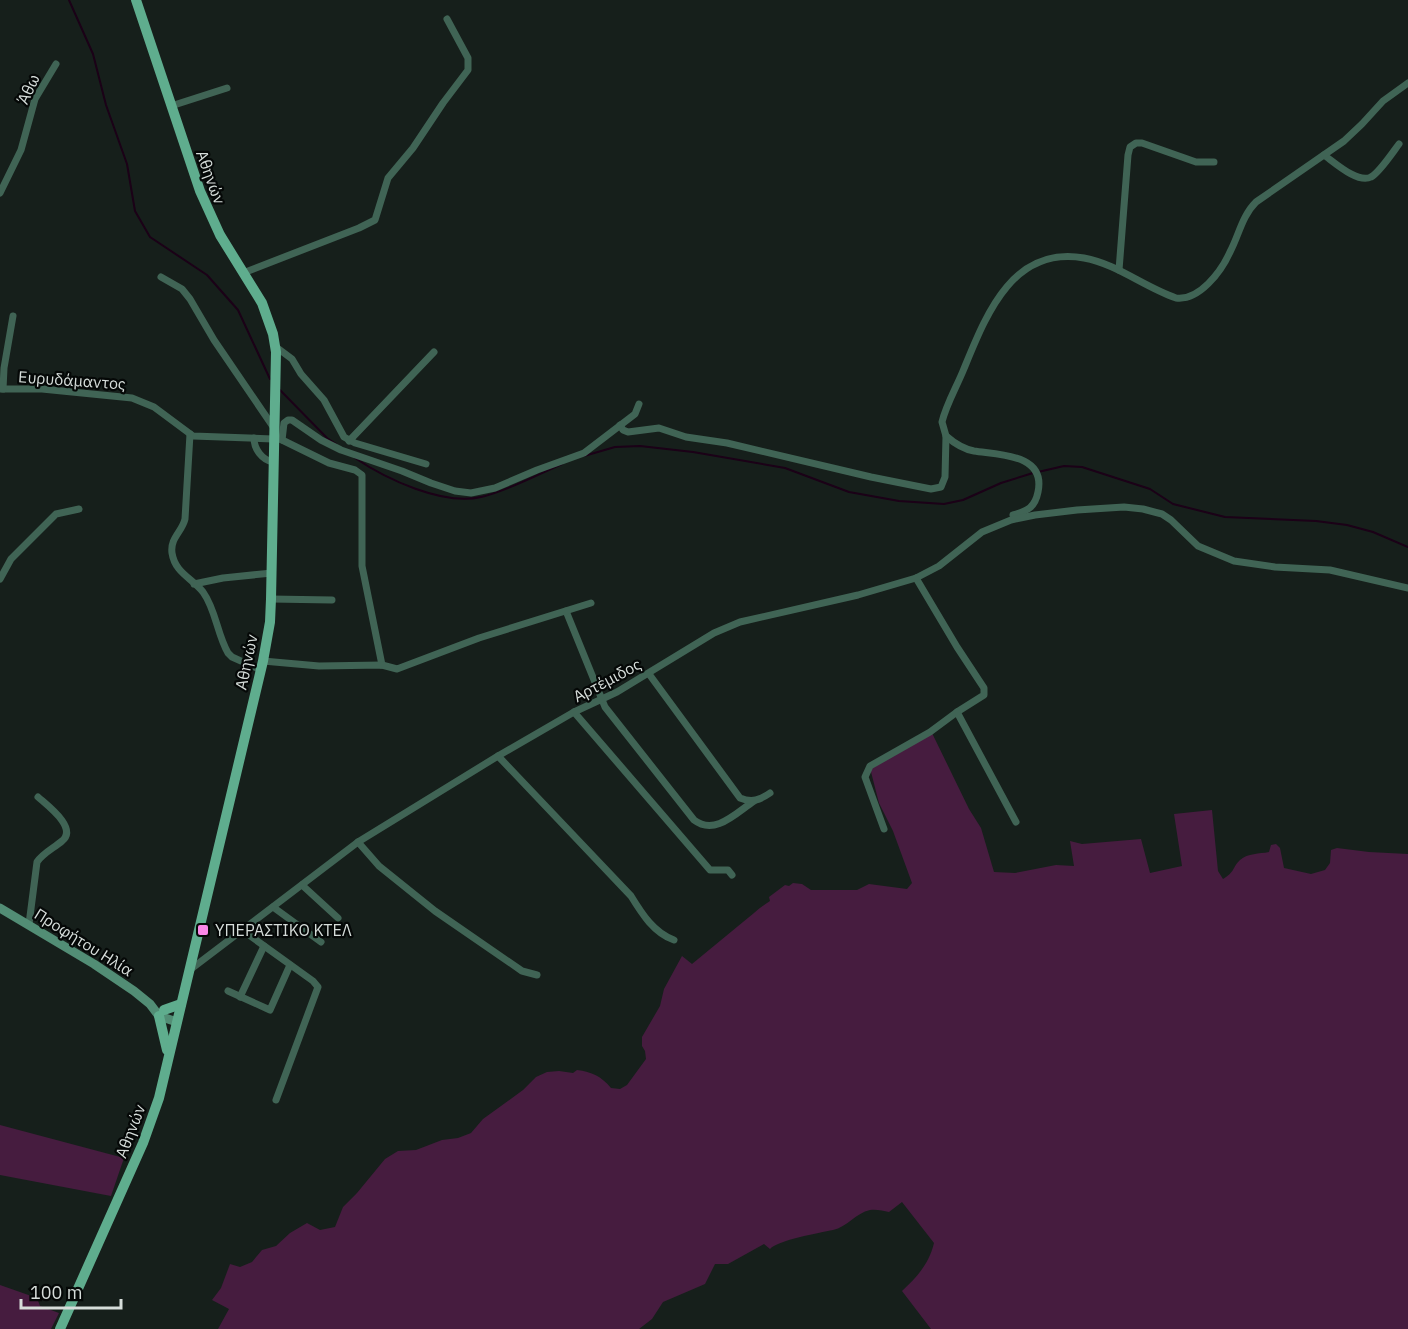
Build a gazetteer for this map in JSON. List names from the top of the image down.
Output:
{
  "streets": {
    "main road": ["Αθηνών"],
    "street": [
      "Άθω",
      "Ευρυδάμαντος",
      "Αρτέμιδος",
      "Προφήτου Ηλία"
    ]
  },
  "crossings": [
    ["Αθηνών", "Ευρυδάμαντος"],
    ["Αθηνών", "Αρτέμιδος"]
  ],
  "places": {
    "transit": ["ΥΠΕΡΑΣΤΙΚΟ ΚΤΕΛ"]
  },
  "scale_bar": "100 m"
}
